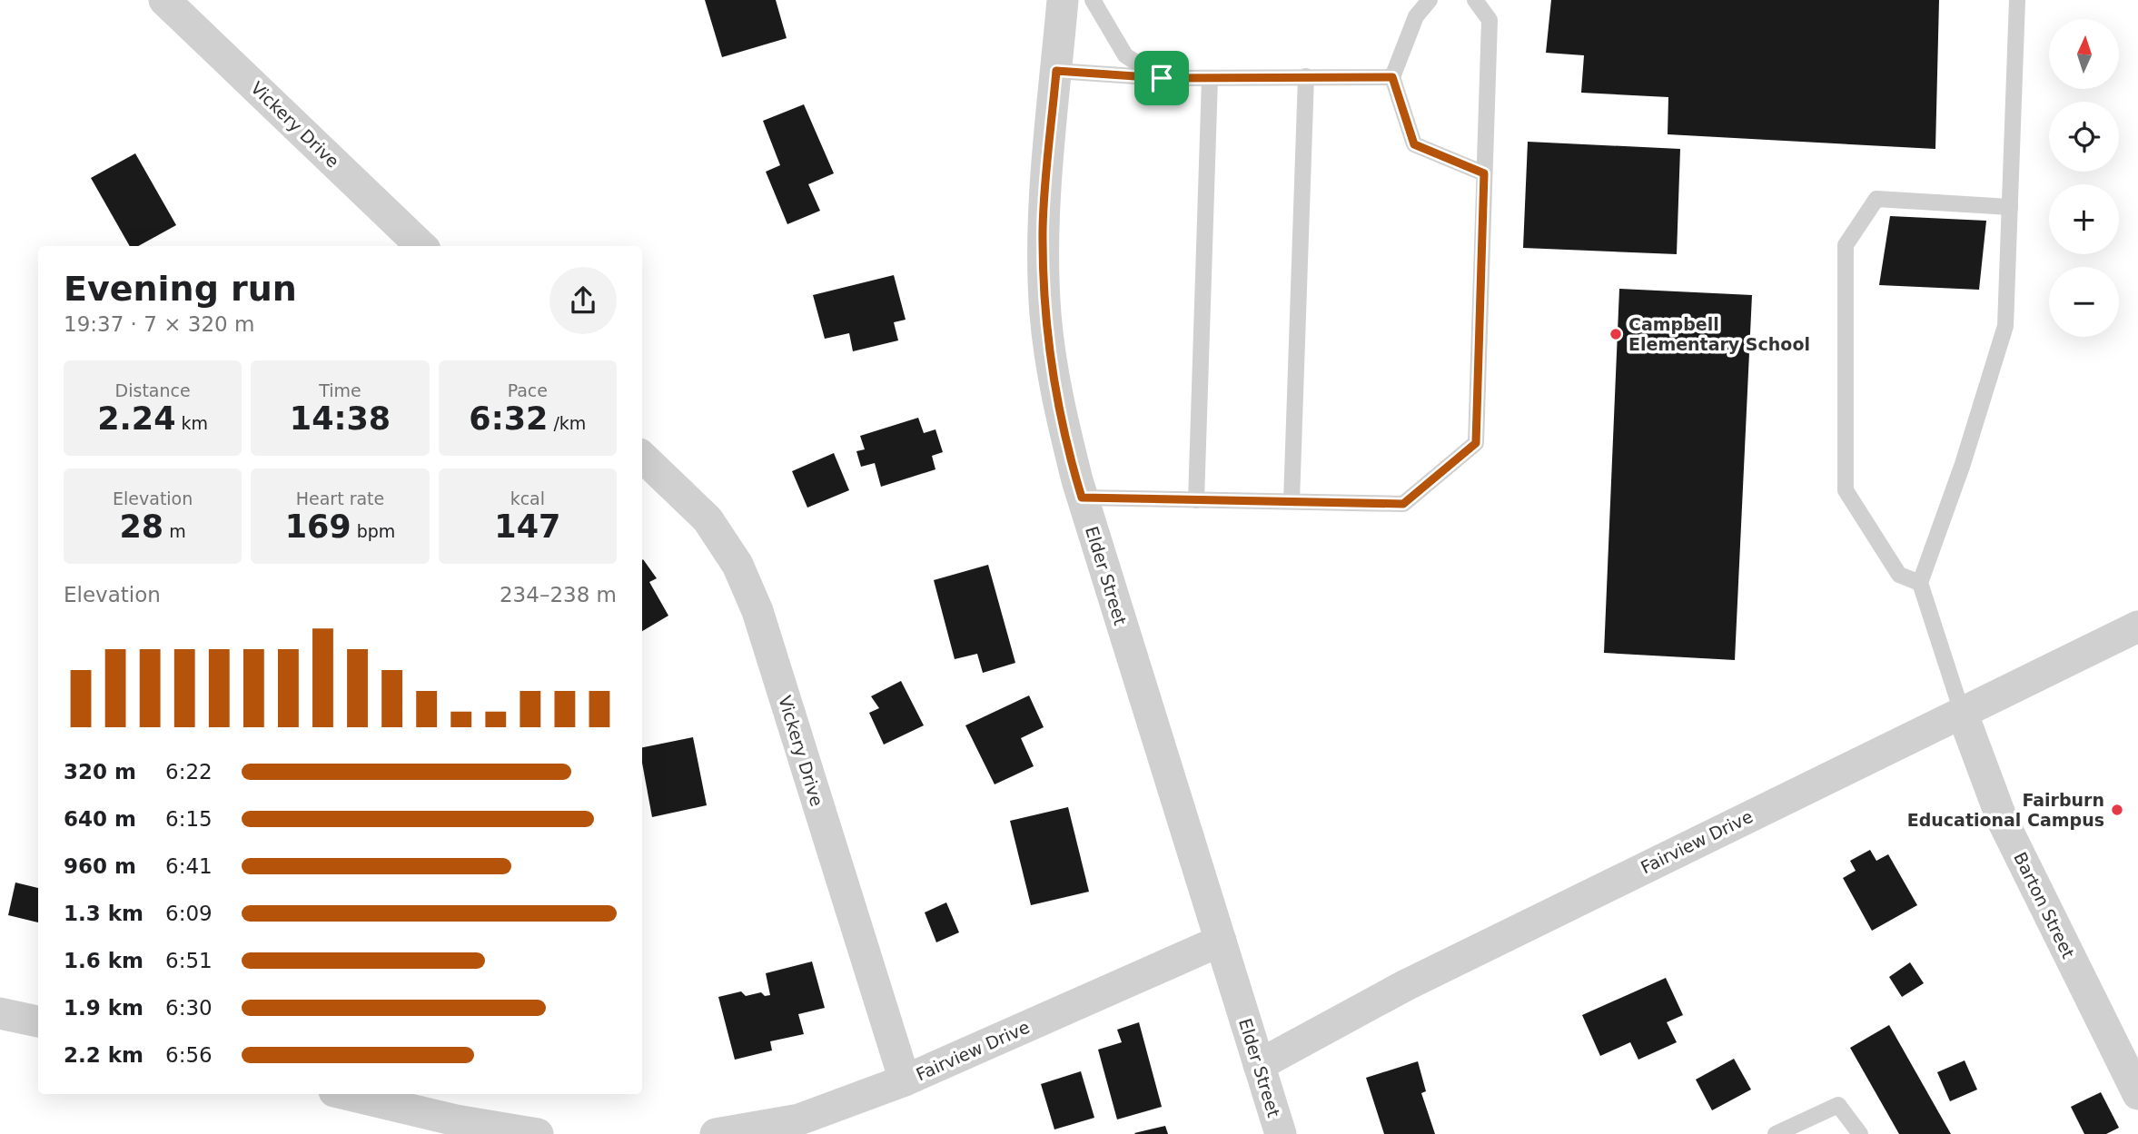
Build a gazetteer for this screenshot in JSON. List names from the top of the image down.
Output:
{
  "streets": {
    "street": [
      "Vickery Drive",
      "Elder Street",
      "Fairview Drive",
      "Barton Street"
    ]
  },
  "crossings": [
    ["Vickery Drive", "Fairview Drive"],
    ["Elder Street", "Fairview Drive"],
    ["Fairview Drive", "Barton Street"]
  ],
  "places": ["Campbell Elementary School", "Fairburn Educational Campus"],
  "north": "top",
  "page": {
    "map_buttons": ["+", "−"],
    "heading": ["Evening run", "19:37 · 7 × 320 m"],
    "stats": [
      ["Distance", "2.24 km"],
      ["Time", "14:38"],
      ["Pace", "6:32 /km"],
      ["Elevation", "28 m"],
      ["Heart rate", "169 bpm"],
      ["kcal", "147"]
    ],
    "chart": ["Elevation", "234–238 m"],
    "list": [
      {
        "name": "320 m",
        "note": "6:22"
      },
      {
        "name": "640 m",
        "note": "6:15"
      },
      {
        "name": "960 m",
        "note": "6:41"
      },
      {
        "name": "1.3 km",
        "note": "6:09"
      },
      {
        "name": "1.6 km",
        "note": "6:51"
      },
      {
        "name": "1.9 km",
        "note": "6:30"
      },
      {
        "name": "2.2 km",
        "note": "6:56"
      }
    ]
  }
}
